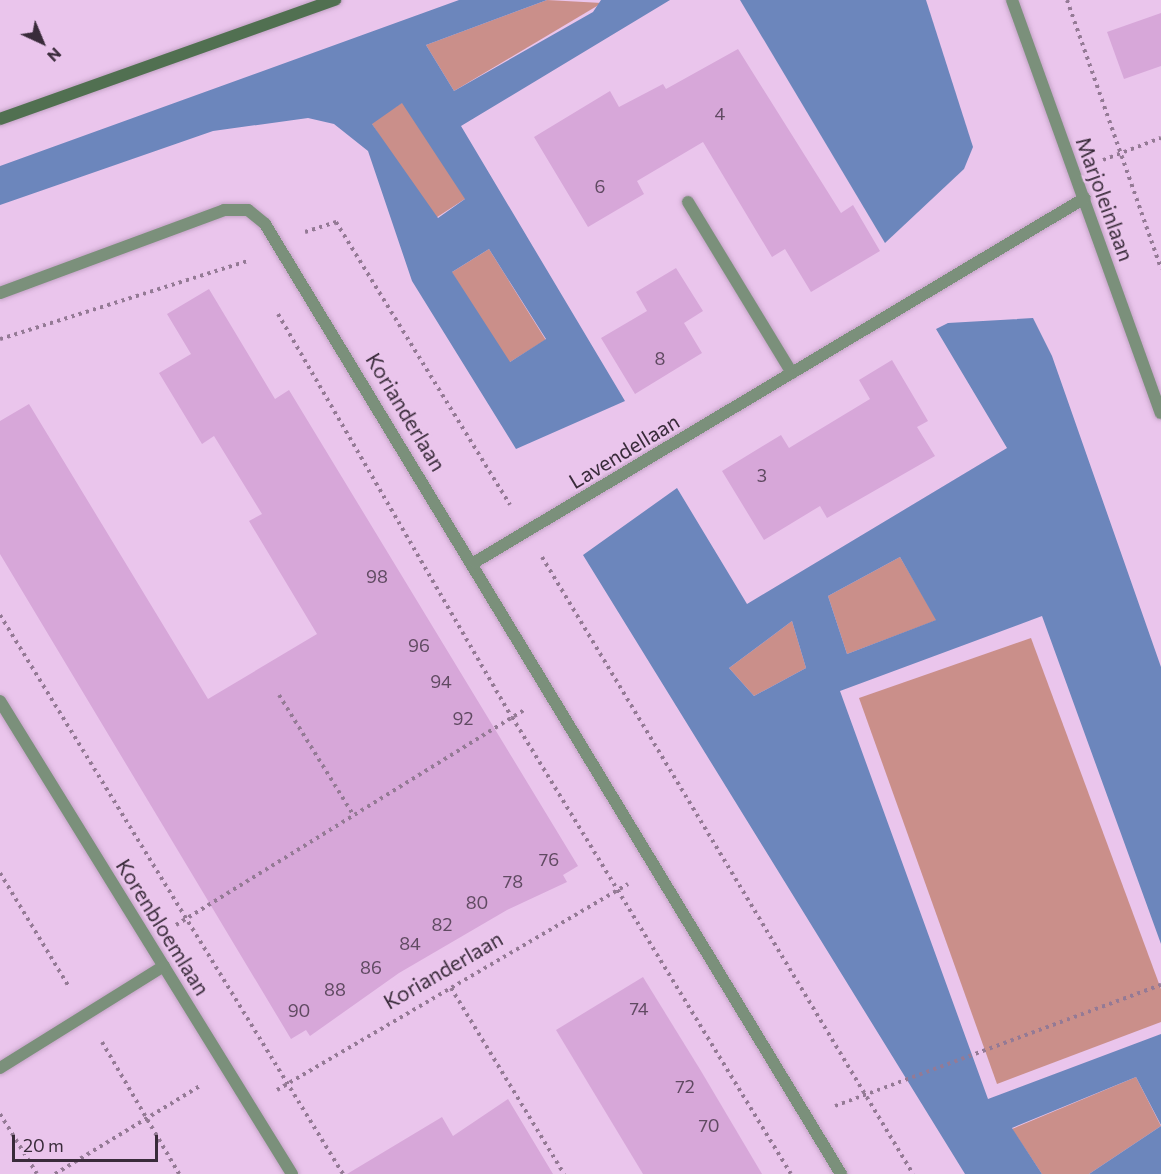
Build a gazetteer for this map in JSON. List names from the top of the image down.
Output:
{
  "streets": {
    "street": [
      "Marjoleinlaan",
      "Korianderlaan",
      "Lavendellaan",
      "Korenbloemlaan"
    ]
  },
  "crossings": [
    ["Marjoleinlaan", "Lavendellaan"],
    ["Korianderlaan", "Lavendellaan"],
    ["Korianderlaan", "Korenbloemlaan"]
  ],
  "house_numbers": [
    "4",
    "6",
    "8",
    "3",
    "98",
    "96",
    "94",
    "92",
    "76",
    "78",
    "80",
    "82",
    "84",
    "86",
    "88",
    "74",
    "90",
    "72",
    "70"
  ],
  "scale_bar": "20 m",
  "north": "bottom right"
}
